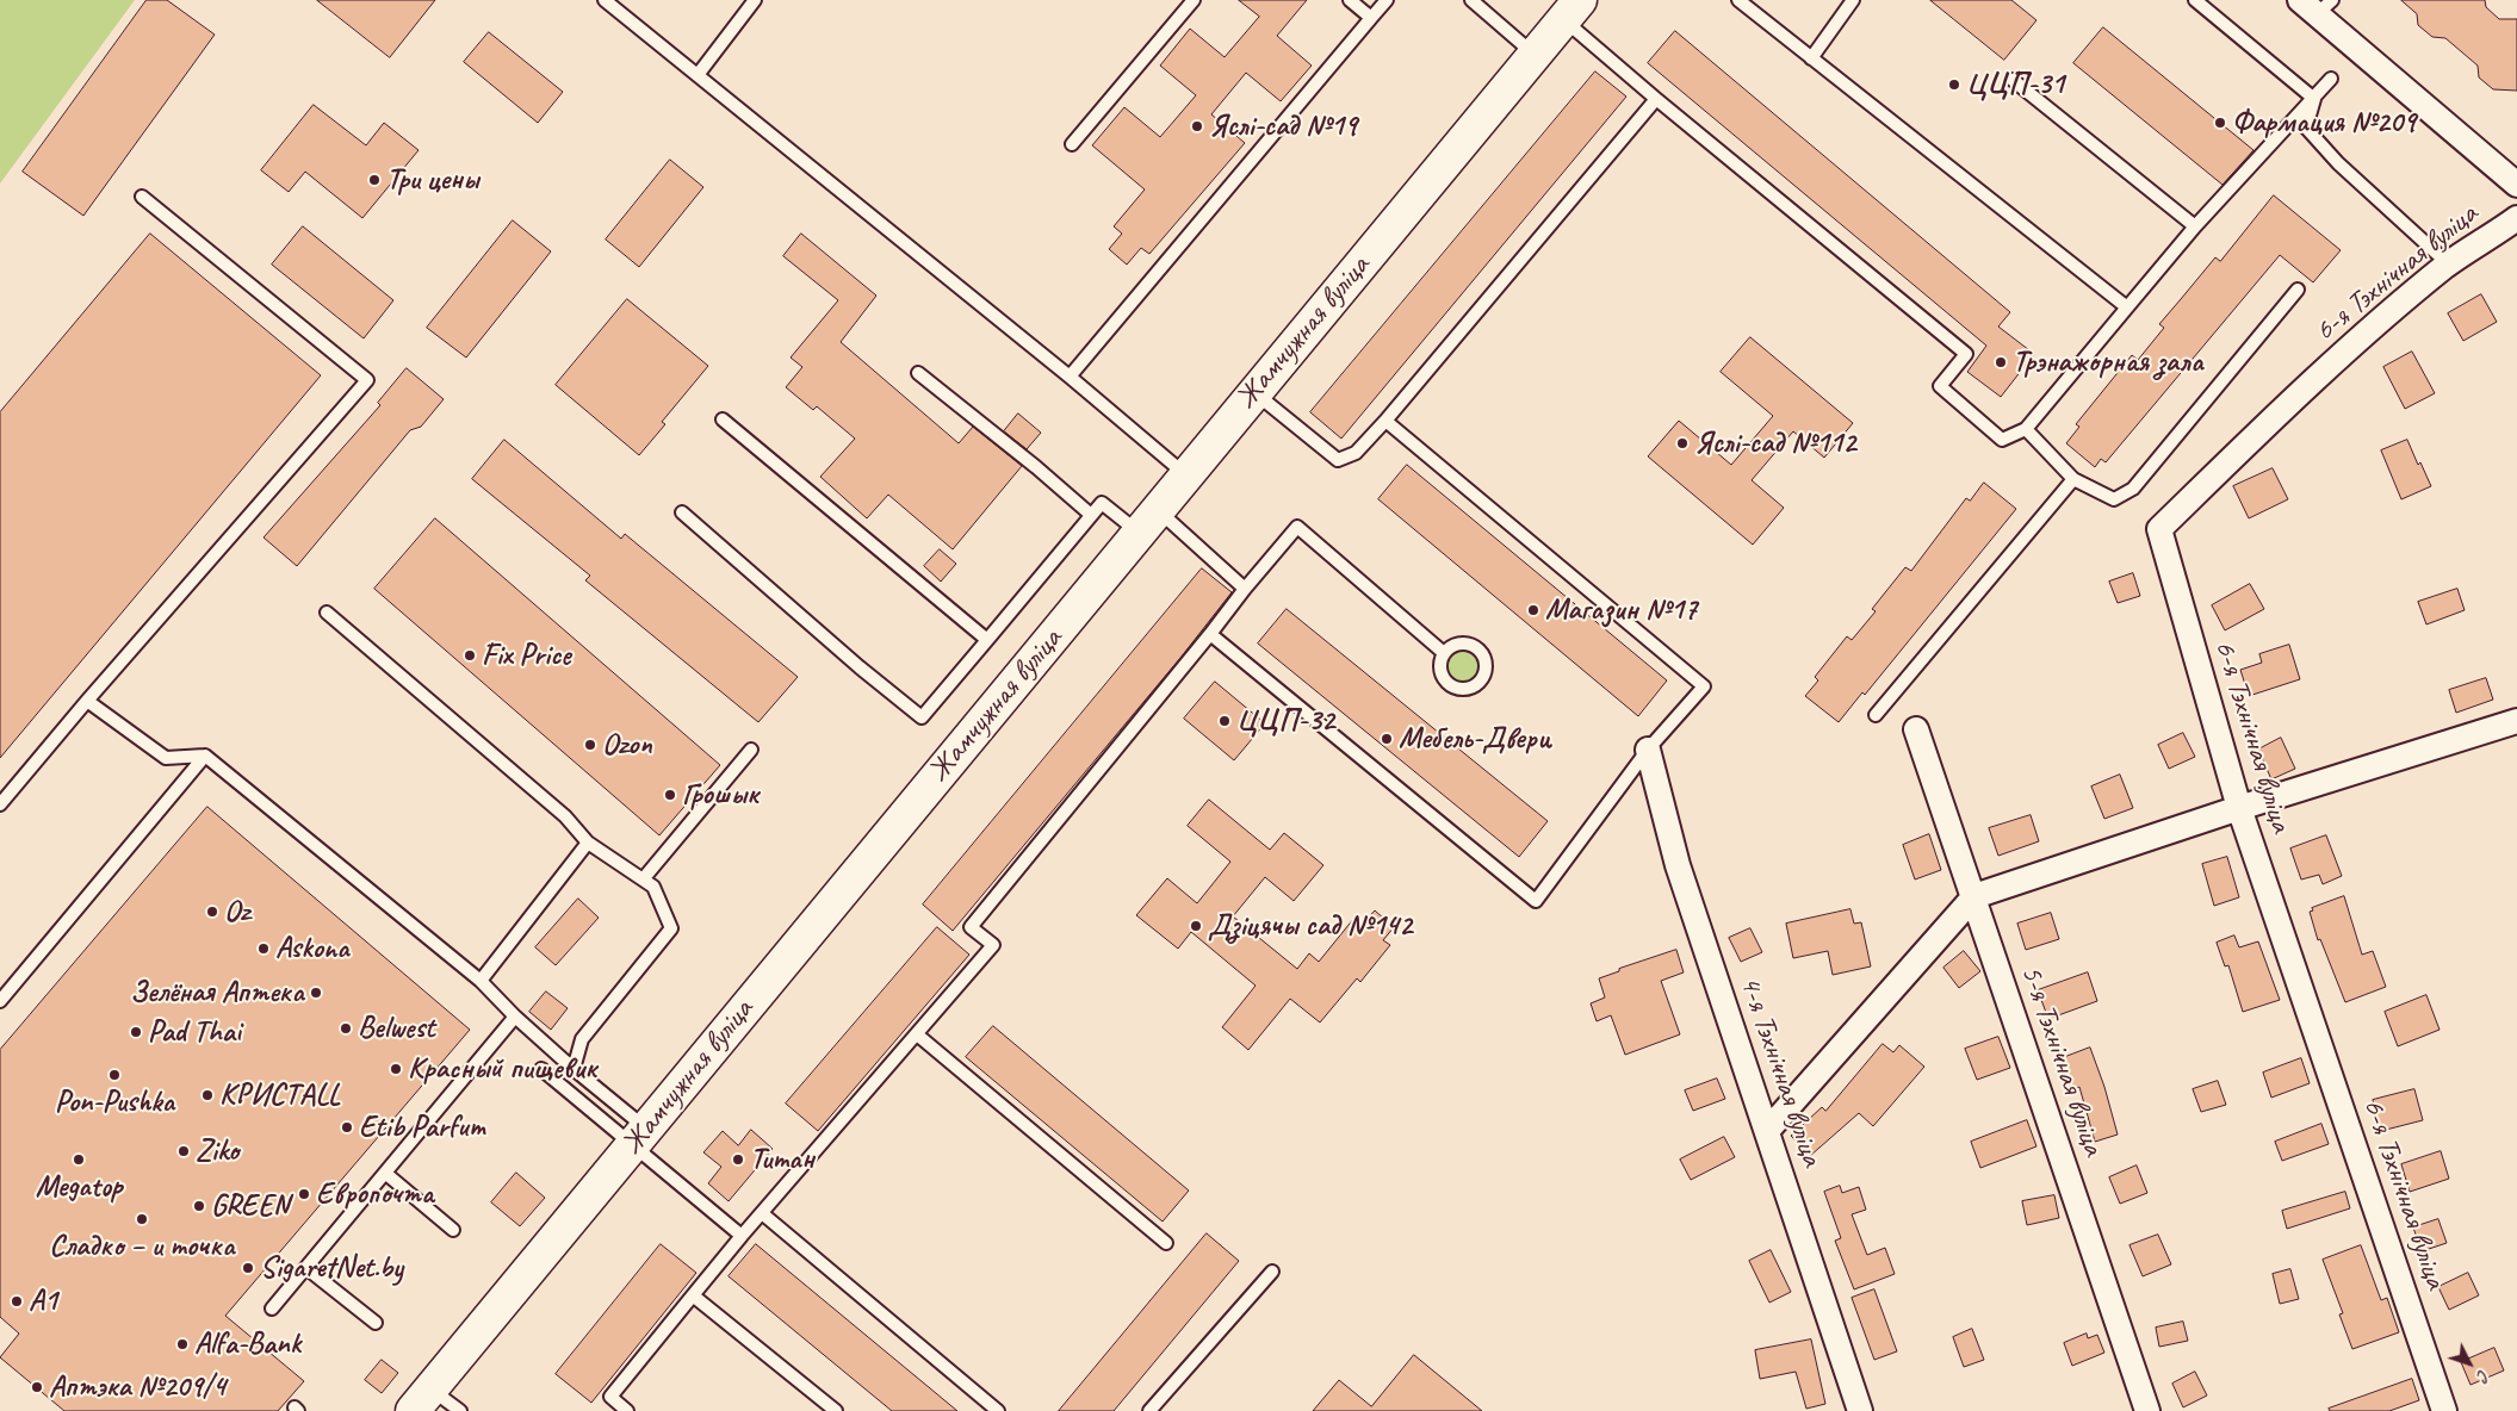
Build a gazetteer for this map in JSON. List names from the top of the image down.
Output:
{
  "streets": {
    "main road": ["Жамчужная вуліца"],
    "street": ["6-я Тэхнічная вуліца", "5-я Тэхнічная вуліца", "4-я Тэхнічная вуліца"]
  },
  "places": [
    "ЦЦП-31",
    "Фармация №209",
    "Яслі-сад №19",
    "Три цены",
    "Трэнажорная зала",
    "Яслі-сад №112",
    "Магазин №17",
    "Fix Price",
    "ЦЦП-32",
    "Мебель-Двери",
    "Ozon",
    "Грошык",
    "Oz",
    "Дзіцячы сад №142",
    "Askona",
    "Зелёная Аптека",
    "Belwest",
    "Pad Thai",
    "Красный пищевик",
    "Pon-Pushka",
    "КРИСТАLL",
    "Etib Parfum",
    "Ziko",
    "Megatop",
    "Титан",
    "Европочта",
    "GREEN",
    "Сладко – и точка",
    "SigaretNet.by",
    "A1",
    "Alfa-Bank",
    "Аптэка №209/4"
  ],
  "north": "bottom right"
}
